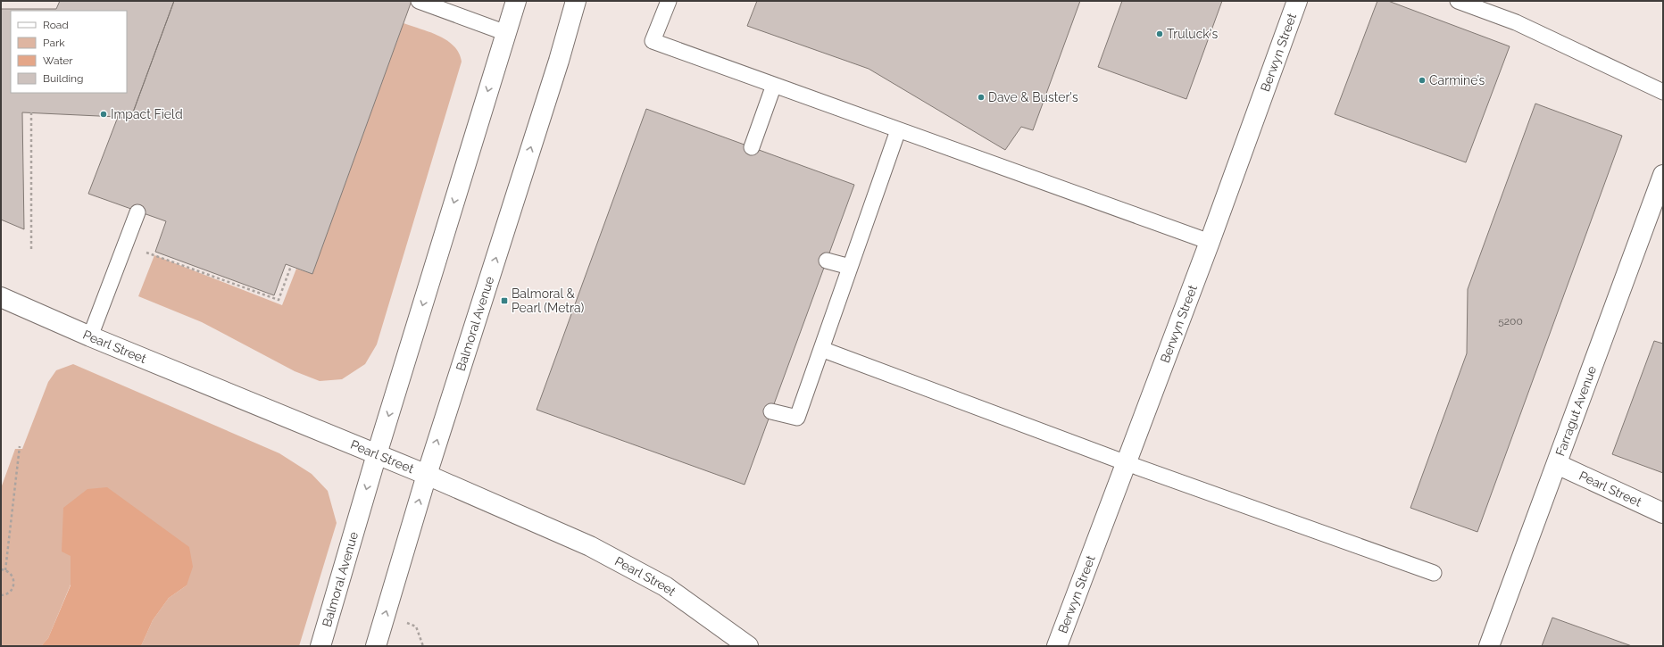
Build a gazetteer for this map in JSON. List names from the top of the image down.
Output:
{
  "streets": {
    "street": [
      "Berwyn Street",
      "Balmoral Avenue",
      "Pearl Street",
      "Farragut Avenue"
    ]
  },
  "crossings": [
    ["Balmoral Avenue", "Pearl Street"],
    ["Pearl Street", "Farragut Avenue"]
  ],
  "places": {
    "other": [
      "Truluck's",
      "Carmine’s",
      "Dave & Buster's",
      "Impact Field"
    ],
    "transit": ["Balmoral & Pearl (Metra)"]
  },
  "house_numbers": ["5200"],
  "legend": [
    "Road",
    "Park",
    "Water",
    "Building"
  ]
}
